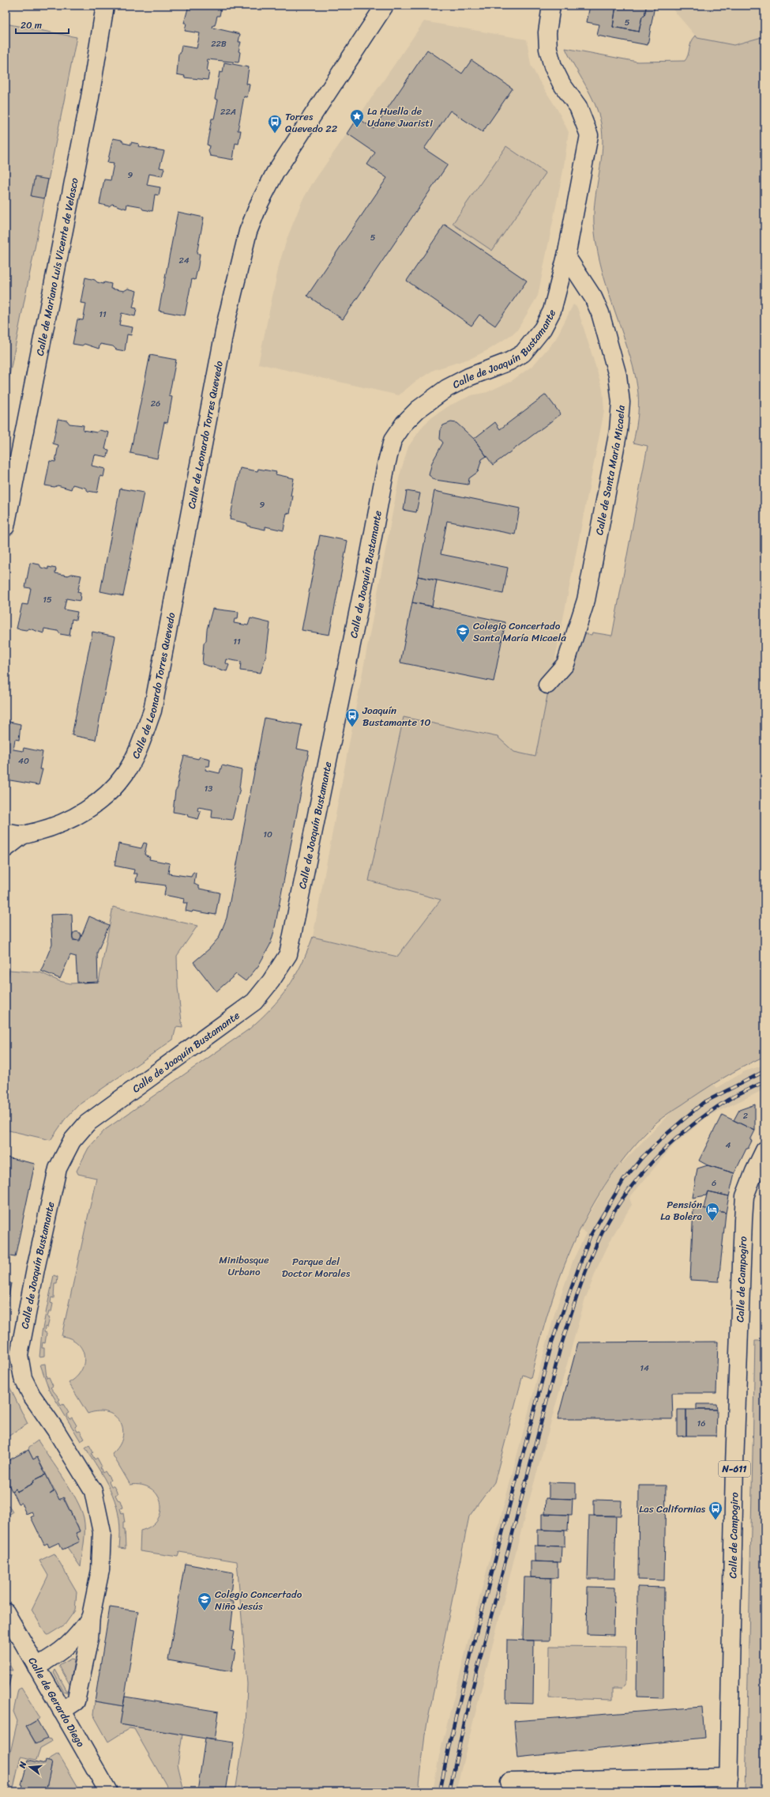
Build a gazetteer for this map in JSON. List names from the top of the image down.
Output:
{
  "streets": {
    "main road": [
      "Calle de Mariano Luis Vicente de Velasco",
      "Calle de Joaquín Bustamante",
      "Calle de Leonardo Torres Quevedo",
      "Calle de Santa María Micaela",
      "Calle de Campogiro",
      "N-611",
      "Calle de Gerardo Diego"
    ]
  },
  "crossings": [
    ["Calle de Joaquín Bustamante", "Calle de Santa María Micaela"],
    ["Calle de Joaquín Bustamante", "Calle de Gerardo Diego"]
  ],
  "parks": ["Minibosque Urbano", "Parque del Doctor Morales"],
  "places": {
    "place": ["La Huella de Udane Juaristi"],
    "bus stop": ["Torres Quevedo 22", "Joaquín Bustamante 10", "Las Californias"],
    "school or university": ["Colegio Concertado Santa María Micaela", "Colegio Concertado Niño Jesús"],
    "hotel": ["Pensión La Bolera"]
  },
  "house_numbers": [
    "5",
    "22B",
    "22A",
    "9",
    "5",
    "24",
    "11",
    "26",
    "9",
    "15",
    "11",
    "40",
    "13",
    "10",
    "2",
    "4",
    "6",
    "14",
    "16"
  ],
  "scale_bar": "20 m",
  "north": "left"
}
